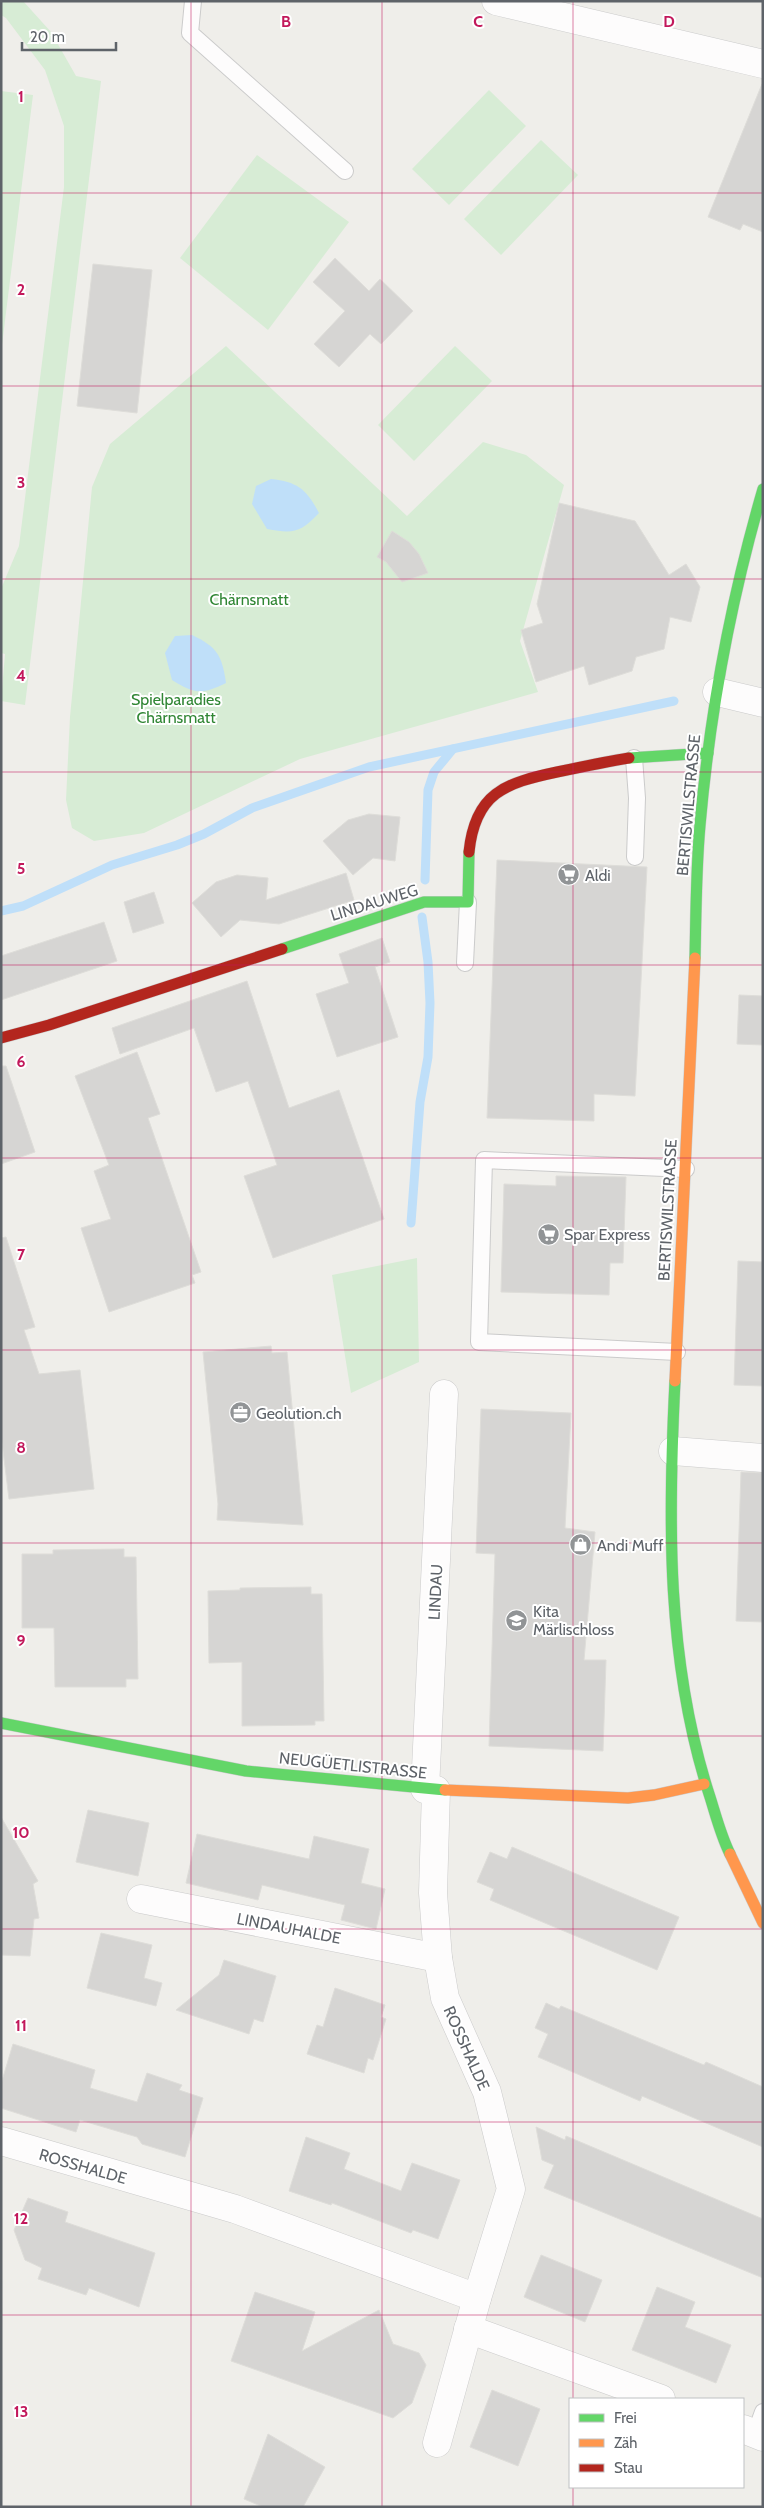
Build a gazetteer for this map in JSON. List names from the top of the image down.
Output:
{
  "streets": {
    "street": [
      "BERTISWILSTRASSE",
      "LINDAUWEG",
      "LINDAU",
      "NEUGÜETLISTRASSE",
      "LINDAUHALDE",
      "ROSSHALDE"
    ]
  },
  "crossings": [
    ["BERTISWILSTRASSE", "NEUGÜETLISTRASSE"],
    ["LINDAU", "NEUGÜETLISTRASSE"],
    ["LINDAU", "ROSSHALDE"],
    ["NEUGÜETLISTRASSE", "ROSSHALDE"],
    ["LINDAUHALDE", "ROSSHALDE"]
  ],
  "parks": ["Chärnsmatt", "Spielparadies Chärnsmatt"],
  "places": {
    "supermarket": ["Aldi", "Spar Express"],
    "office": ["Geolution.ch"],
    "shop": ["Andi Muff"],
    "school or university": ["Kita Märlischloss"]
  },
  "legend": ["Frei", "Zäh", "Stau"],
  "scale_bar": "20 m",
  "grid": {
    "columns": ["B", "C", "D"],
    "rows": [
      "1",
      "2",
      "3",
      "4",
      "5",
      "6",
      "7",
      "8",
      "9",
      "10",
      "11",
      "12",
      "13"
    ]
  }
}
